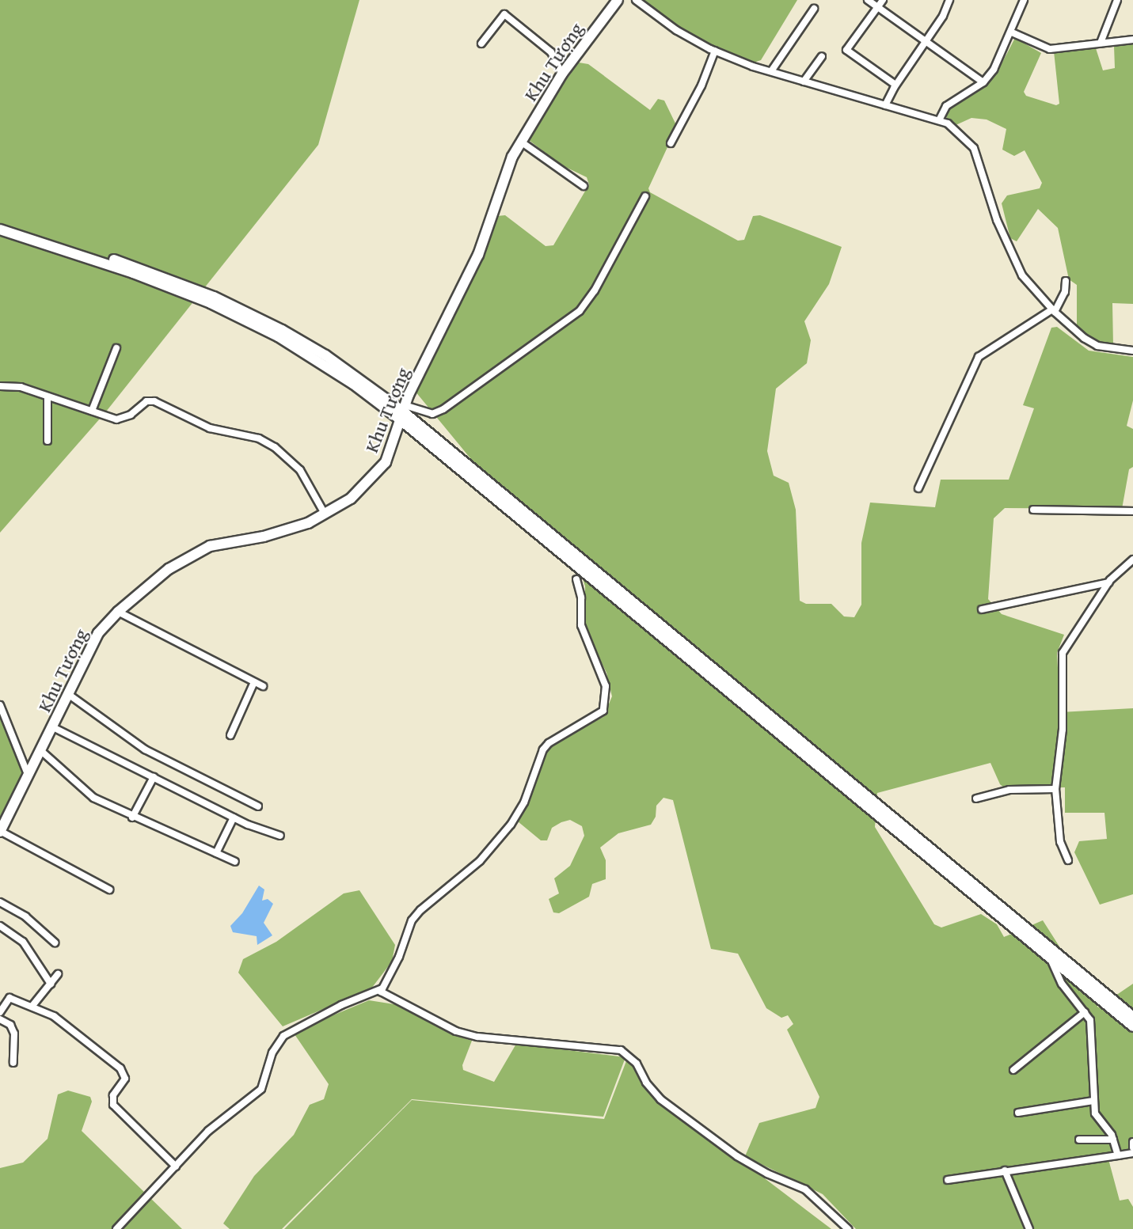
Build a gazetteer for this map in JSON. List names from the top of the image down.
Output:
{
  "streets": {
    "main road": ["Khu Tượng"]
  }
}
